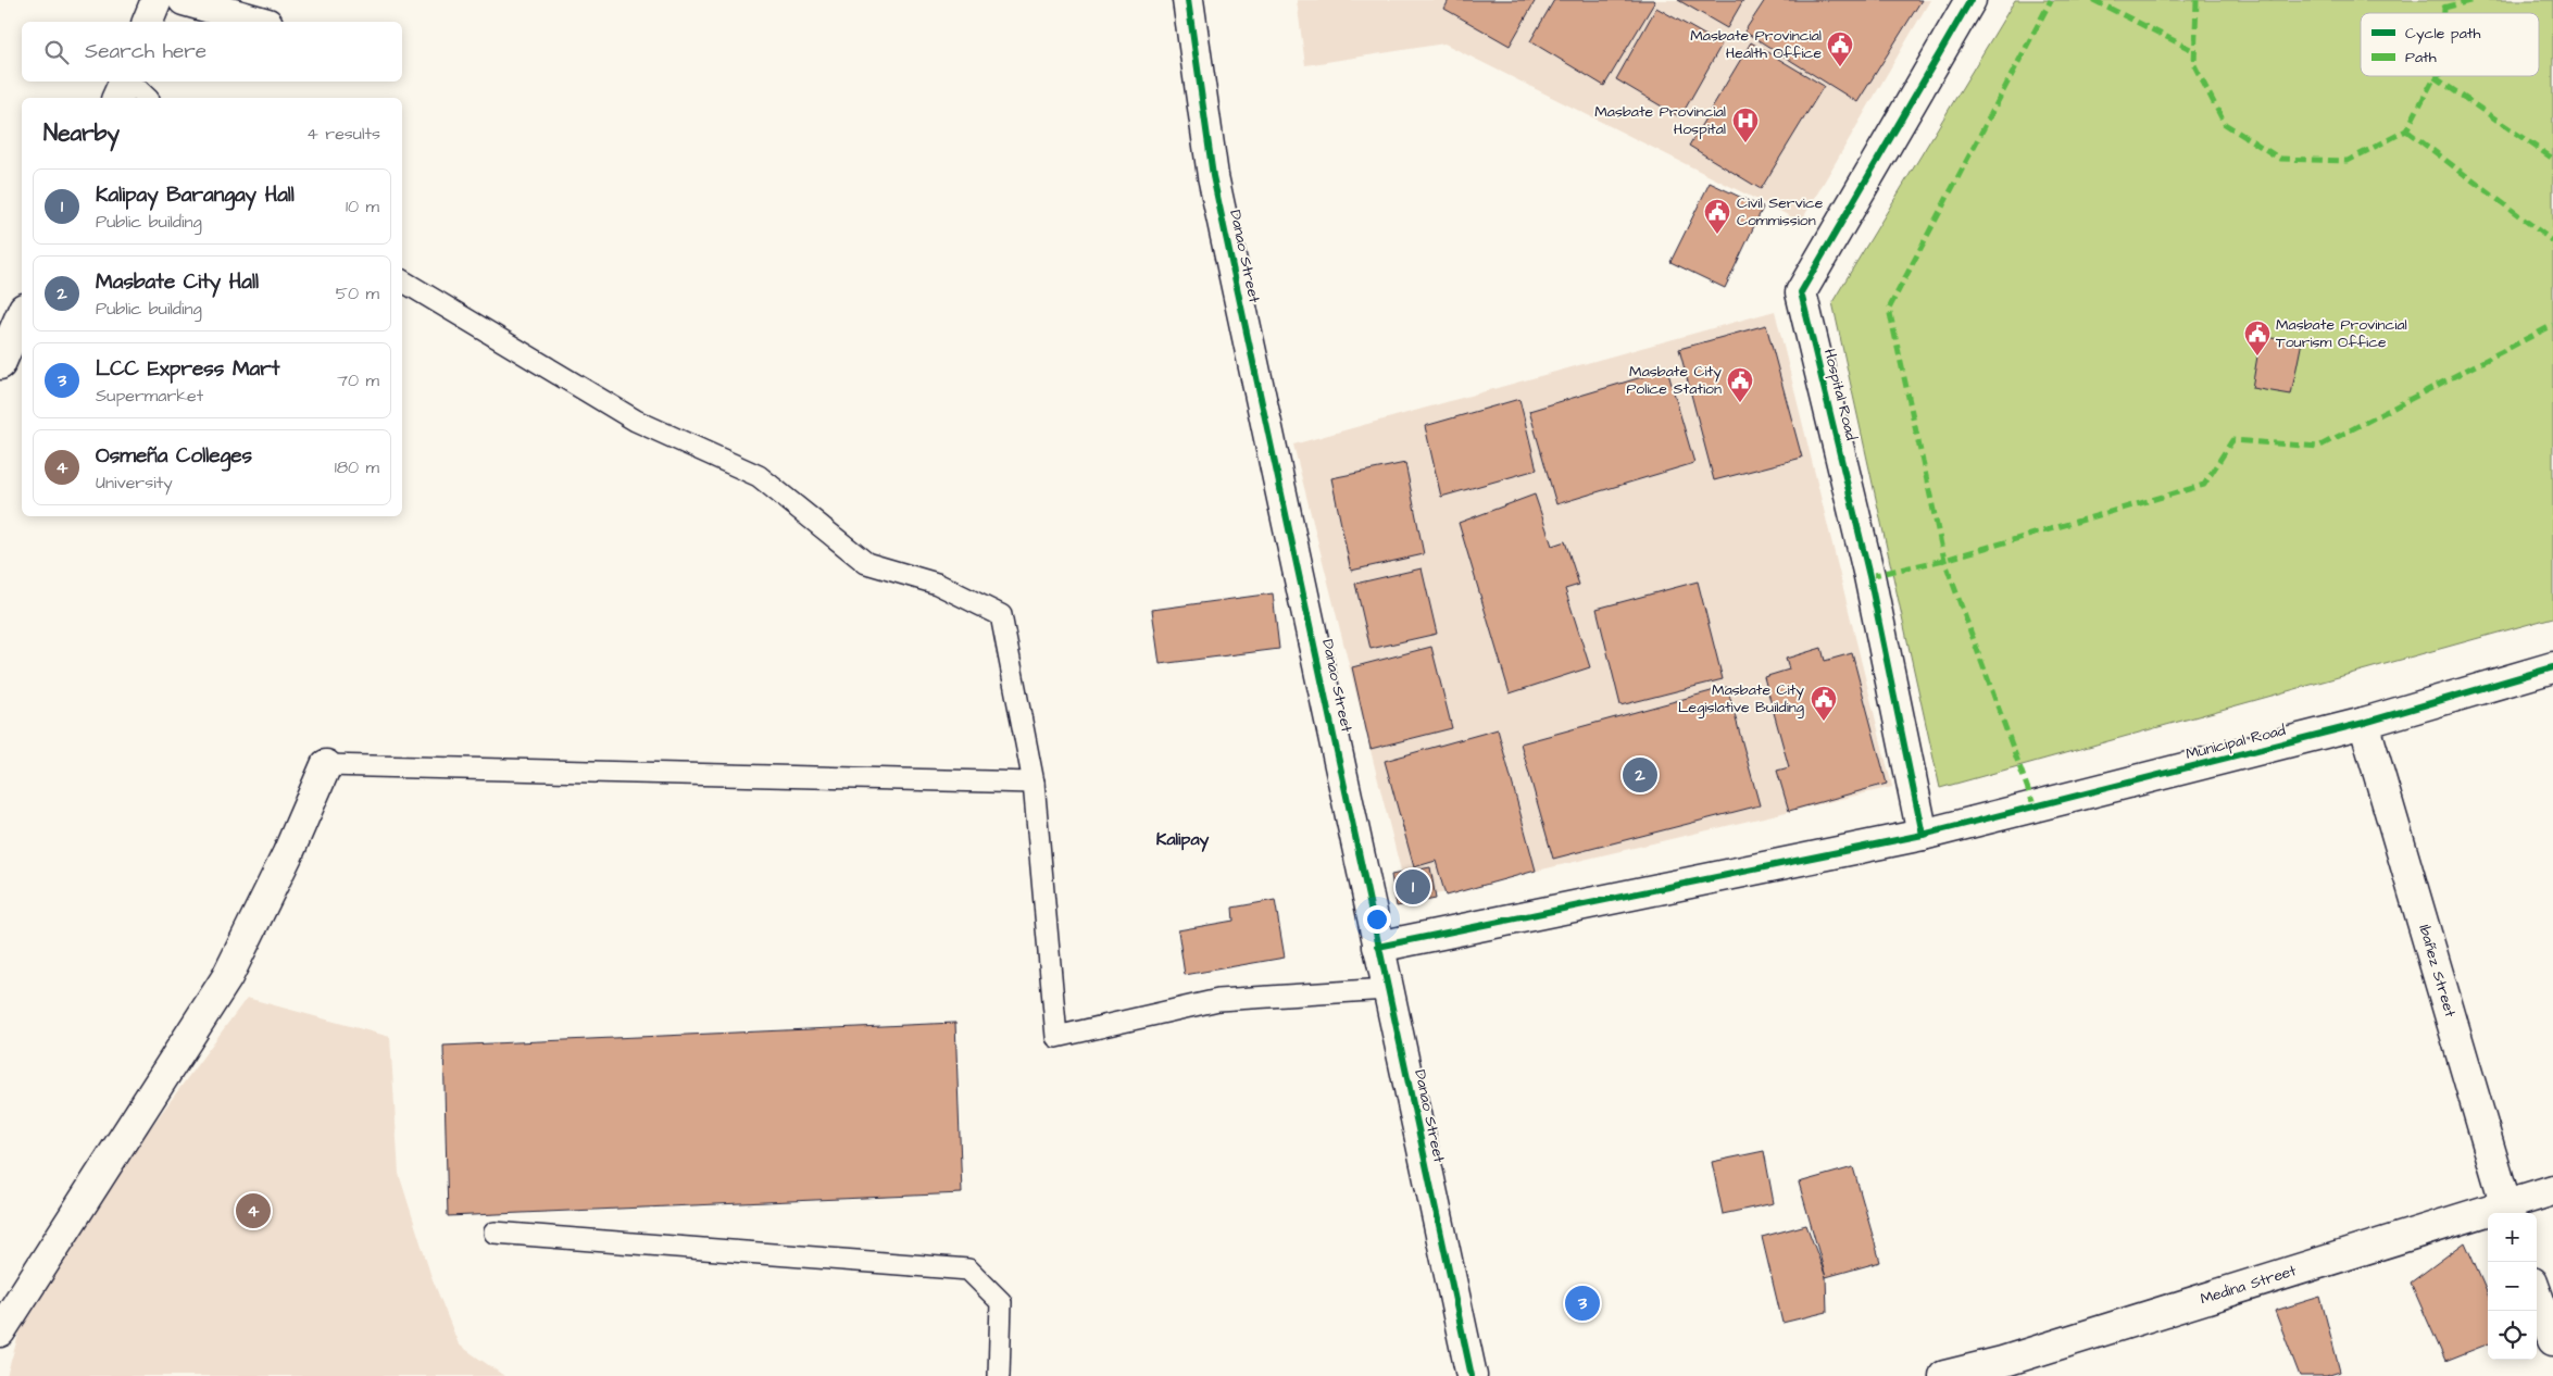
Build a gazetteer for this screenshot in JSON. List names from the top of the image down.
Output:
{
  "streets": {
    "street": [
      "Danao Street",
      "Hospital Road",
      "Municipal Road",
      "Ibañez Street",
      "Medina Street"
    ]
  },
  "crossings": [
    ["Danao Street", "Municipal Road"],
    ["Hospital Road", "Municipal Road"],
    ["Municipal Road", "Ibañez Street"],
    ["Ibañez Street", "Medina Street"]
  ],
  "districts": ["Kalipay"],
  "places": {
    "public building": [
      "Masbate Provincial Health Office",
      "Civil Service Commission",
      "Masbate Provincial Tourism Office",
      "Masbate City Police Station",
      "Masbate City Legislative Building"
    ],
    "hospital": ["Masbate Provincial Hospital"]
  },
  "legend": ["Cycle path", "Path"],
  "page": {
    "search": "Search here",
    "heading": ["Nearby", "4 results"],
    "list": [
      {
        "mark": "1",
        "name": "Kalipay Barangay Hall",
        "note": "Public building",
        "value": "10 m"
      },
      {
        "mark": "2",
        "name": "Masbate City Hall",
        "note": "Public building",
        "value": "50 m"
      },
      {
        "mark": "3",
        "name": "LCC Express Mart",
        "note": "Supermarket",
        "value": "70 m"
      },
      {
        "mark": "4",
        "name": "Osmeña Colleges",
        "note": "University",
        "value": "180 m"
      }
    ],
    "pins": [
      "2",
      "1",
      "4",
      "3"
    ],
    "map_buttons": ["+", "−"]
  }
}
